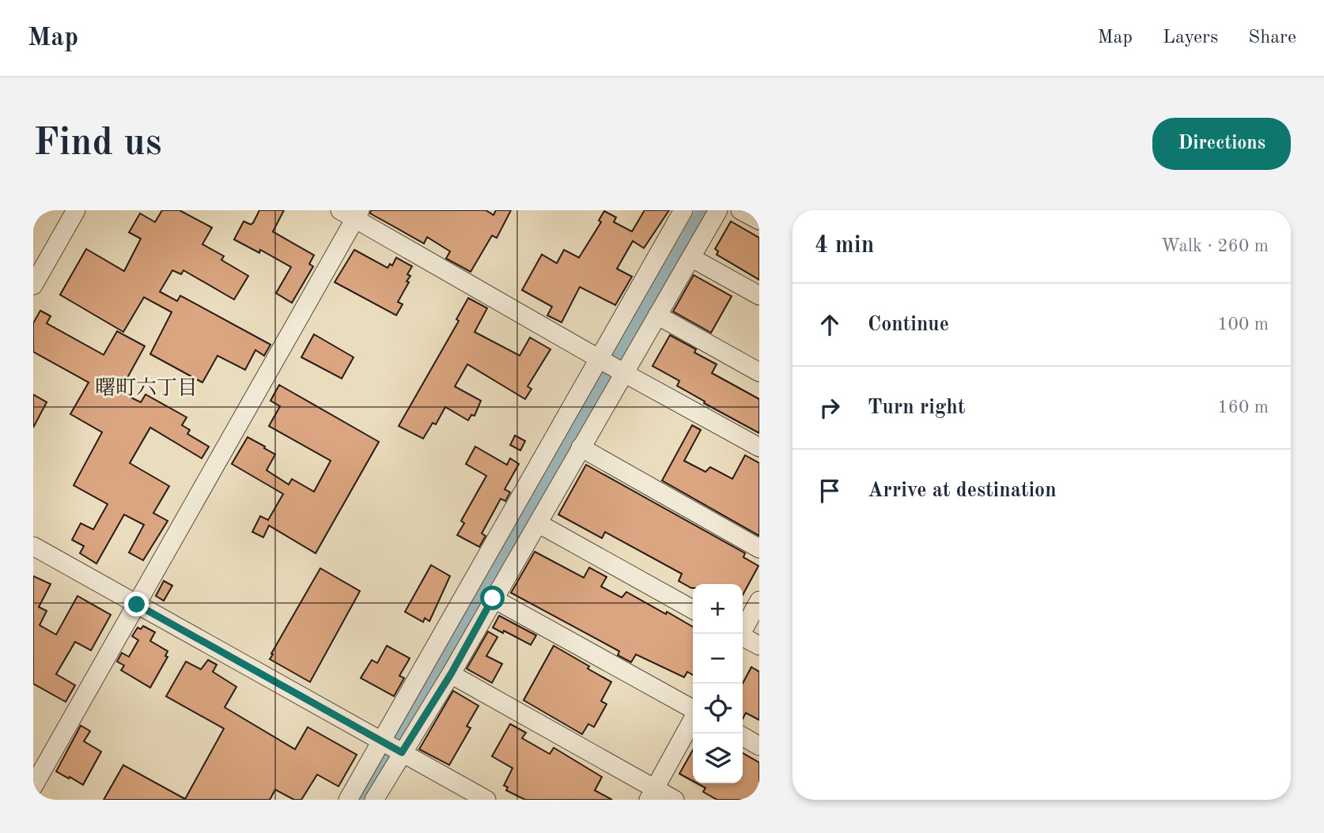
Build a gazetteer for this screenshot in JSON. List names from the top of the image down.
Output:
{
  "districts": ["曙町六丁目"],
  "page": {
    "header": "Map",
    "nav": ["Map", "Layers", "Share"],
    "buttons": "Directions",
    "title": "Find us",
    "heading": ["4 min", "Walk · 260 m"],
    "list": [
      ["Continue", "100 m"],
      ["Turn right", "160 m"],
      "Arrive at destination"
    ],
    "map_buttons": ["+", "−"]
  }
}
